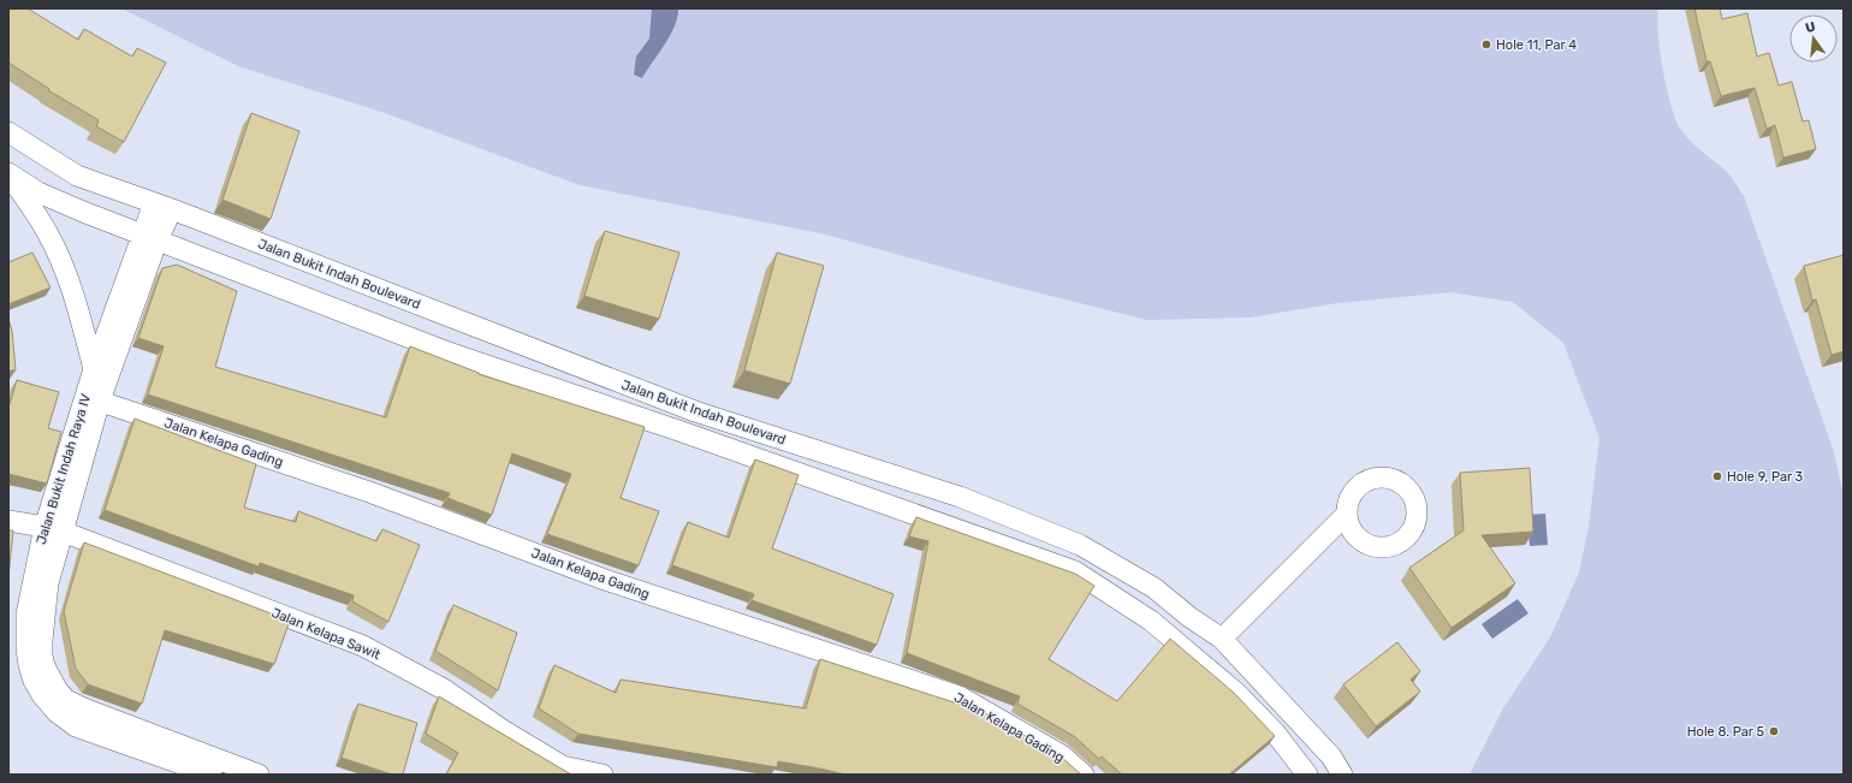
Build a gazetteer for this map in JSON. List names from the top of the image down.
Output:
{
  "streets": {
    "street": [
      "Jalan Bukit Indah Boulevard",
      "Jalan Kelapa Gading",
      "Jalan Bukit Indah Raya IV",
      "Jalan Kelapa Sawit"
    ]
  },
  "crossings": [
    ["Jalan Bukit Indah Boulevard", "Jalan Bukit Indah Raya IV"],
    ["Jalan Kelapa Gading", "Jalan Bukit Indah Raya IV"],
    ["Jalan Bukit Indah Raya IV", "Jalan Kelapa Sawit"]
  ],
  "places": ["Hole 11, Par 4", "Hole 9, Par 3", "Hole 8. Par 5"],
  "north": "top"
}
